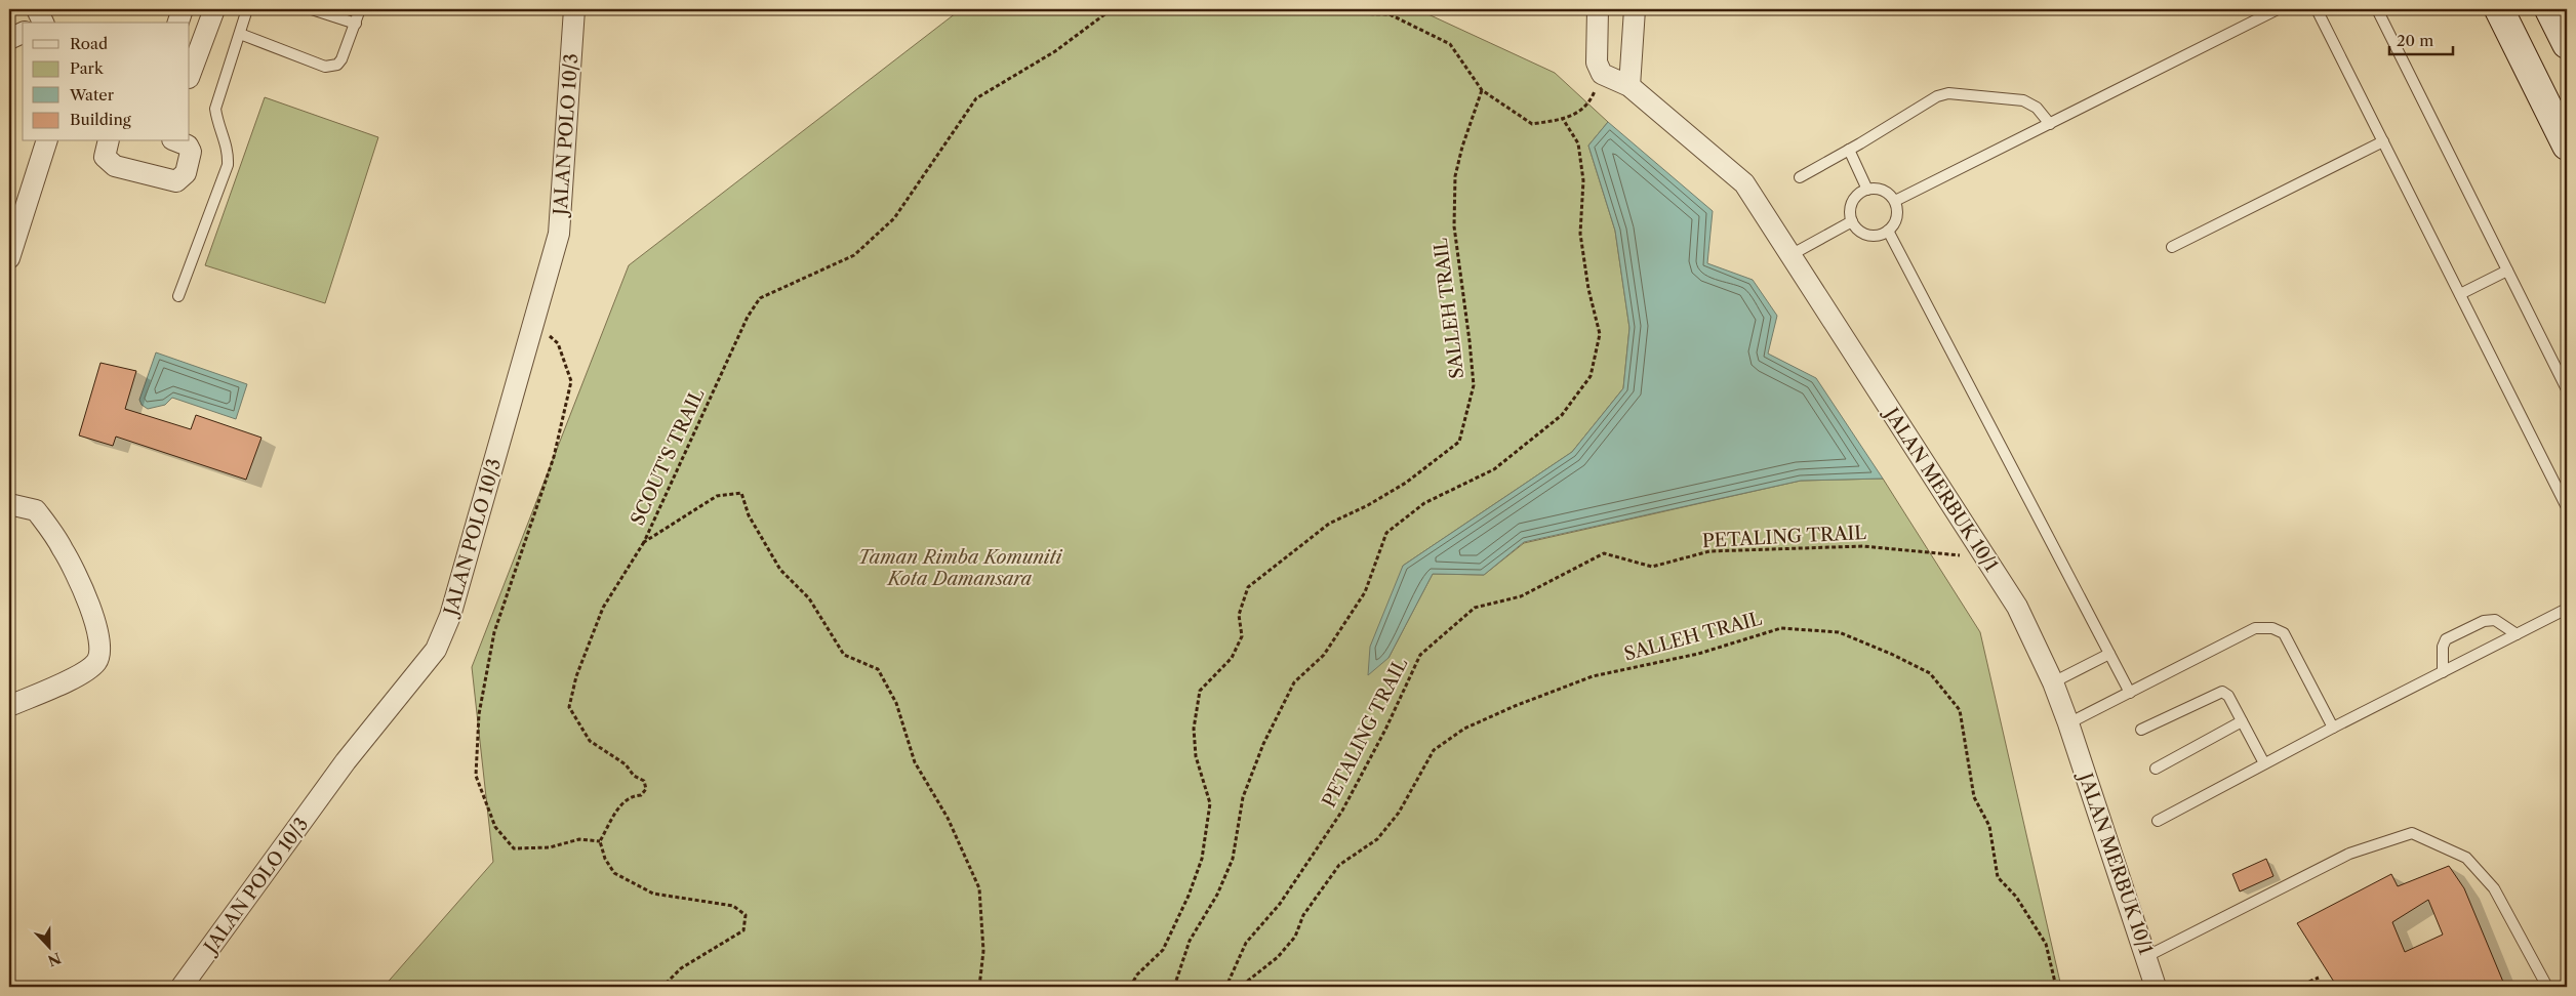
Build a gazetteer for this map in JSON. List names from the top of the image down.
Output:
{
  "streets": {
    "street": ["JALAN POLO 10/3", "JALAN MERBUK 10/1"],
    "path": ["SALLEH TRAIL", "SCOUT'S TRAIL", "PETALING TRAIL"]
  },
  "crossings": [
    ["JALAN MERBUK 10/1", "PETALING TRAIL"]
  ],
  "parks": ["Taman Rimba Komuniti Kota Damansara"],
  "legend": [
    "Road",
    "Park",
    "Water",
    "Building"
  ],
  "scale_bar": "20 m",
  "north": "bottom"
}
